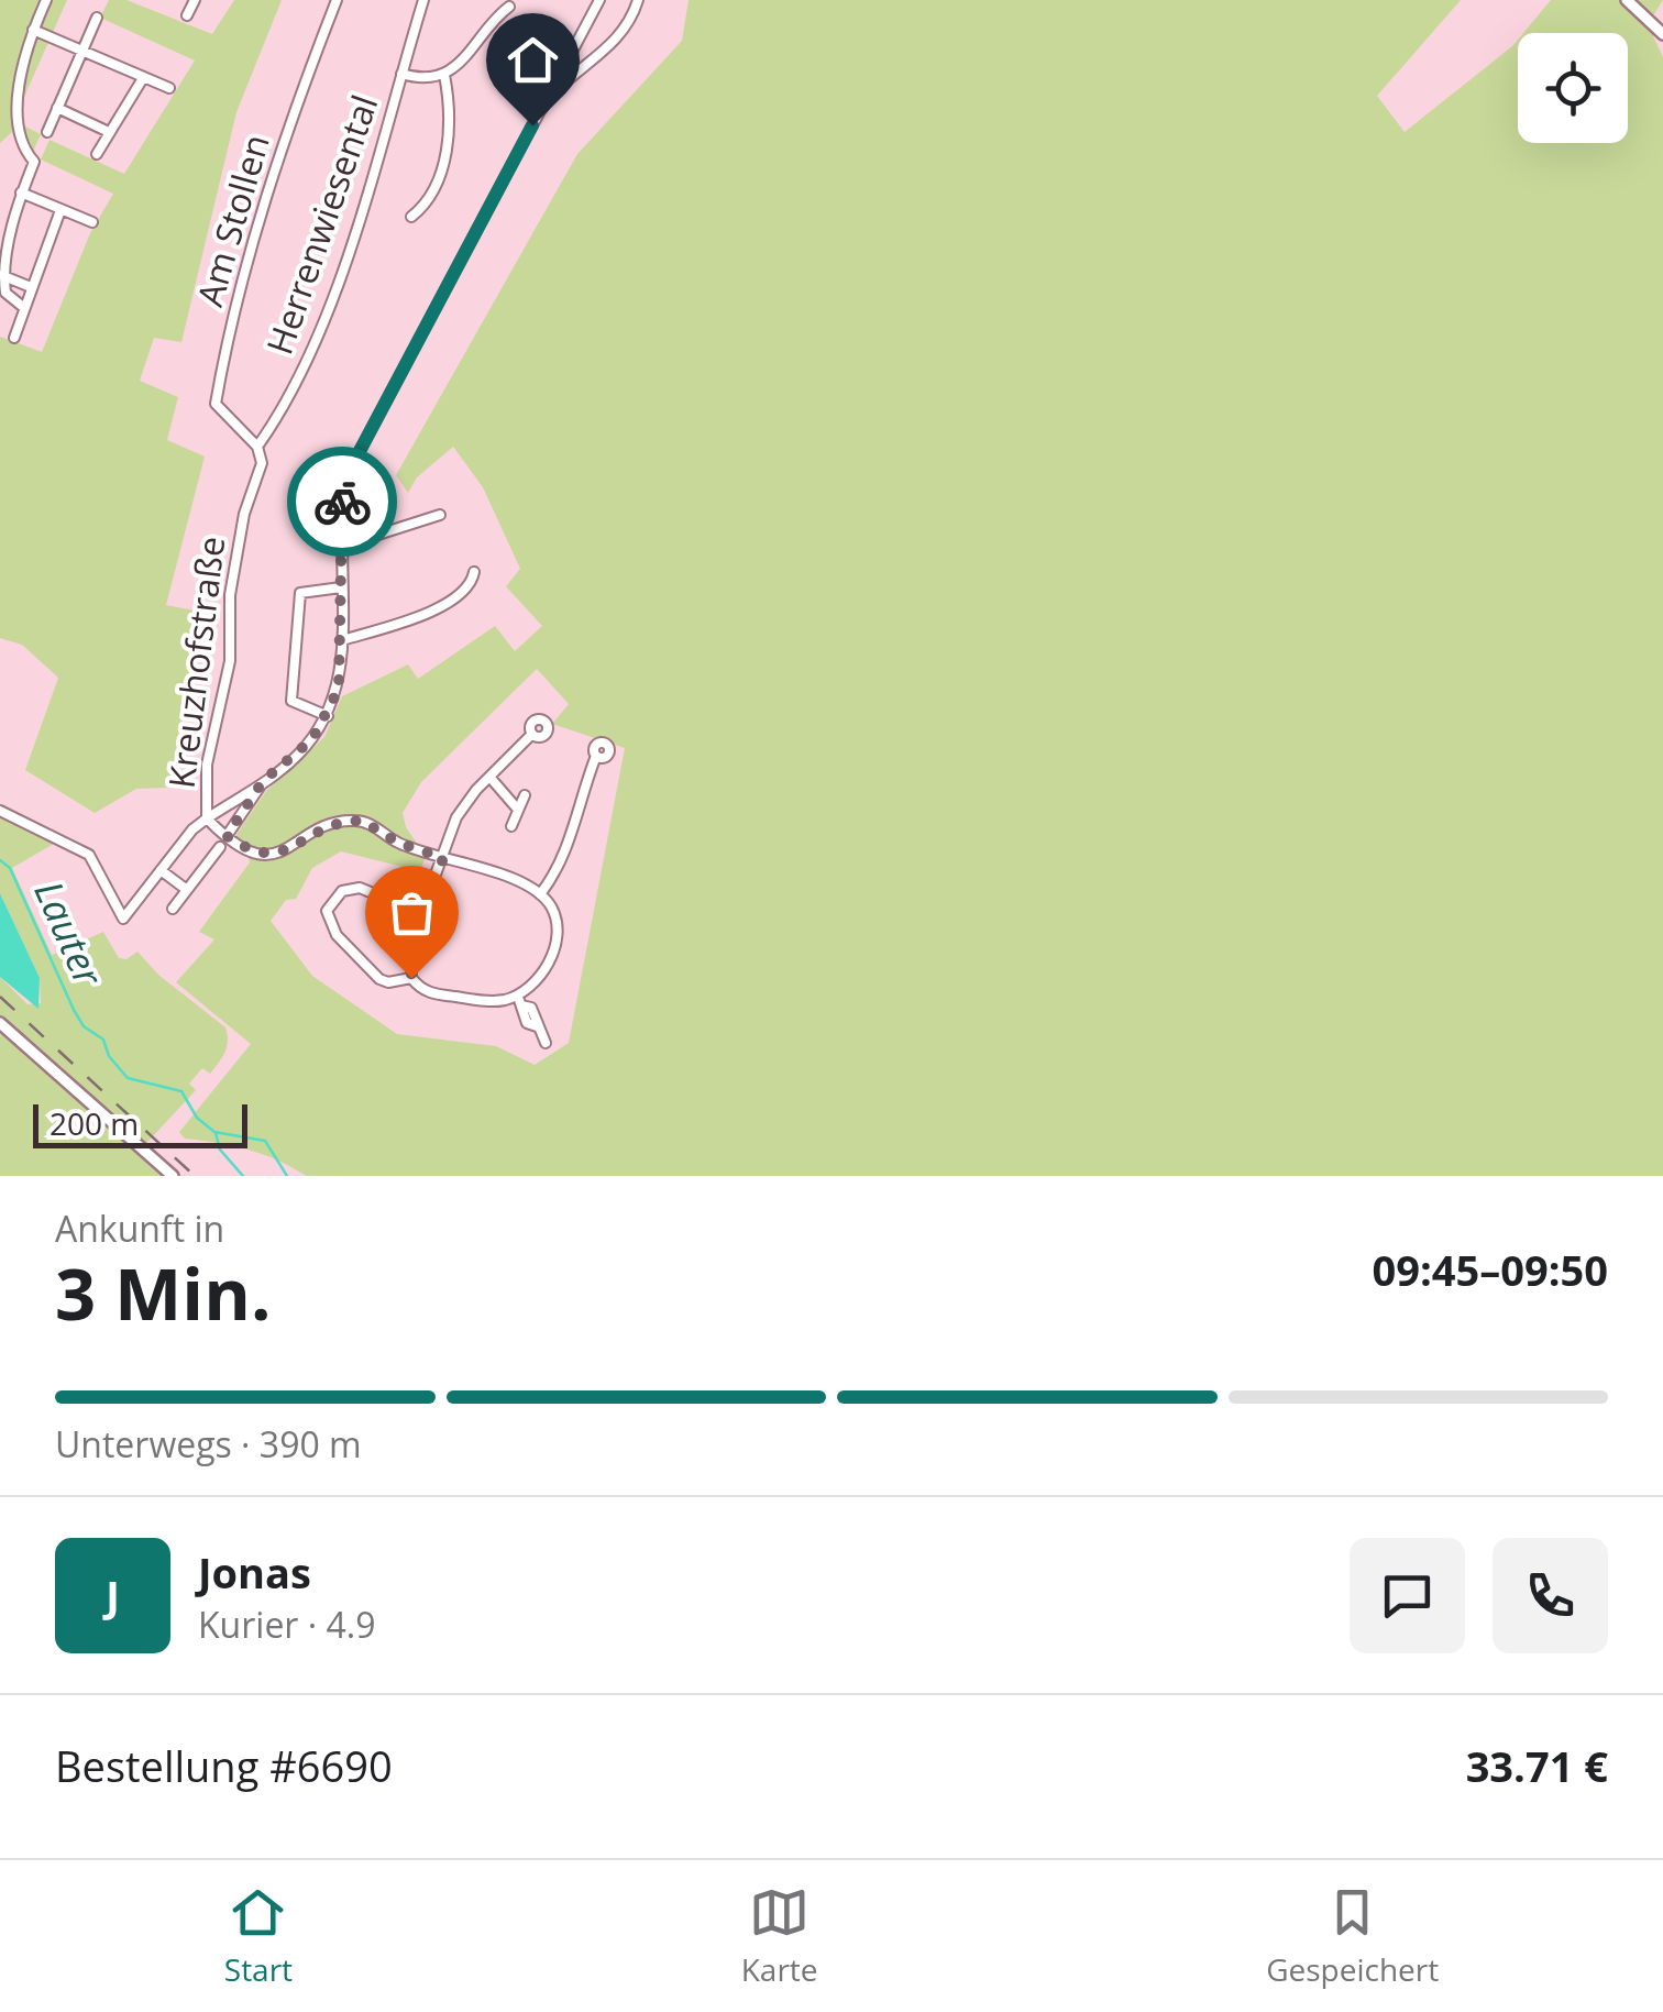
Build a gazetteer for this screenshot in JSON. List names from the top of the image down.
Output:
{
  "streets": {
    "street": ["Am Stollen", "Herrenwiesental", "Kreuzhofstraße"]
  },
  "crossings": [
    ["Am Stollen", "Herrenwiesental"],
    ["Am Stollen", "Kreuzhofstraße"],
    ["Herrenwiesental", "Kreuzhofstraße"]
  ],
  "water": ["Lauter"],
  "scale_bar": "200 m",
  "page": {
    "scale": "200 m",
    "heading": ["3 Min.", "Ankunft in", "09:45–09:50"],
    "panel": [
      "Jonas",
      "Kurier · 4.9",
      "Bestellung #6690",
      "33.71 €"
    ],
    "bar": "Unterwegs · 390 m",
    "round": "J",
    "tabs": ["Start", "Karte", "Gespeichert"]
  }
}
